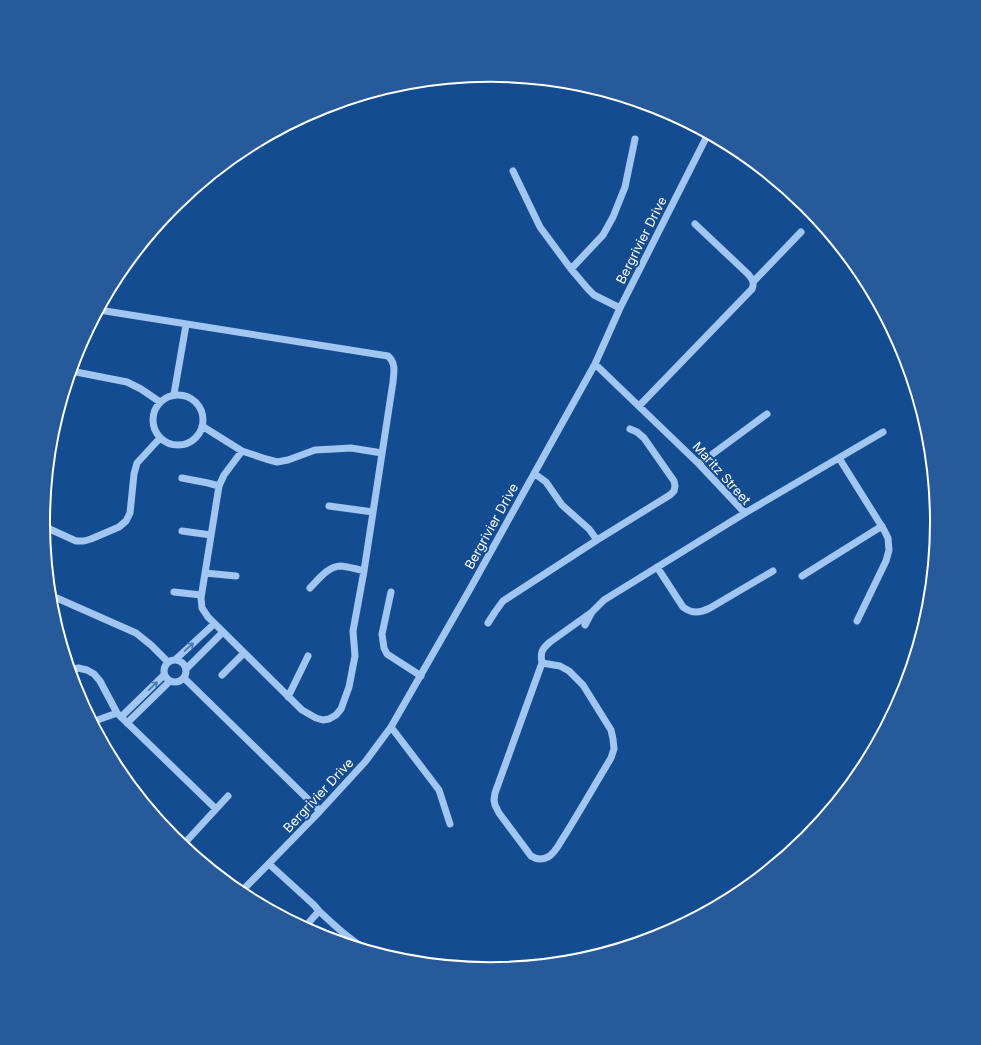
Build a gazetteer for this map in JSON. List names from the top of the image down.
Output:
{
  "streets": {
    "street": ["Bergrivier Drive", "Maritz Street"]
  },
  "crossings": [
    ["Bergrivier Drive", "Maritz Street"]
  ]
}
